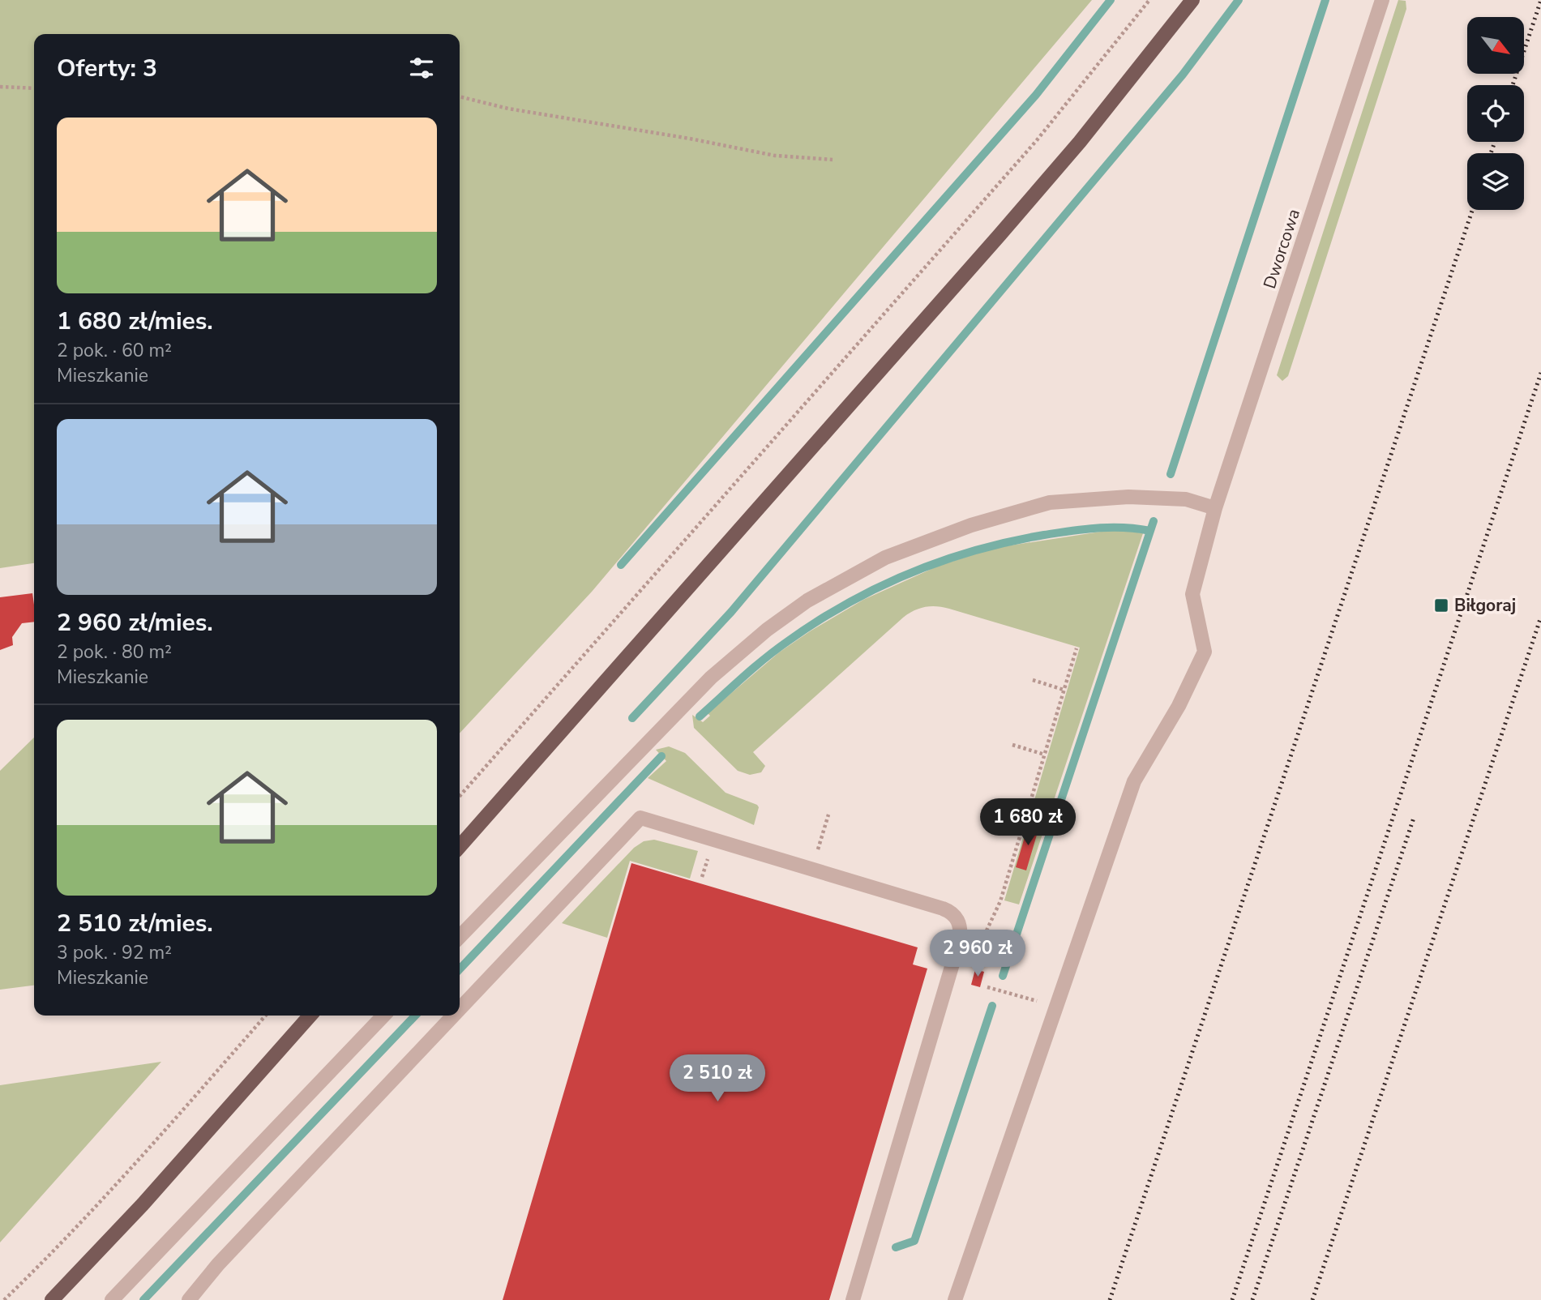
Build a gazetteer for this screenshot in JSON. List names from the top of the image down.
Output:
{
  "streets": {
    "lane": ["Dworcowa"]
  },
  "places": {
    "transit": ["Biłgoraj"]
  },
  "north": "bottom right",
  "page": {
    "heading": "Oferty: 3",
    "list": [
      {
        "name": "1 680 zł/mies.",
        "note": "2 pok. · 60 m² · Mieszkanie"
      },
      {
        "name": "2 960 zł/mies.",
        "note": "2 pok. · 80 m² · Mieszkanie"
      },
      {
        "name": "2 510 zł/mies.",
        "note": "3 pok. · 92 m² · Mieszkanie"
      }
    ],
    "price": ["1 680 zł", "2 960 zł", "2 510 zł"]
  }
}
